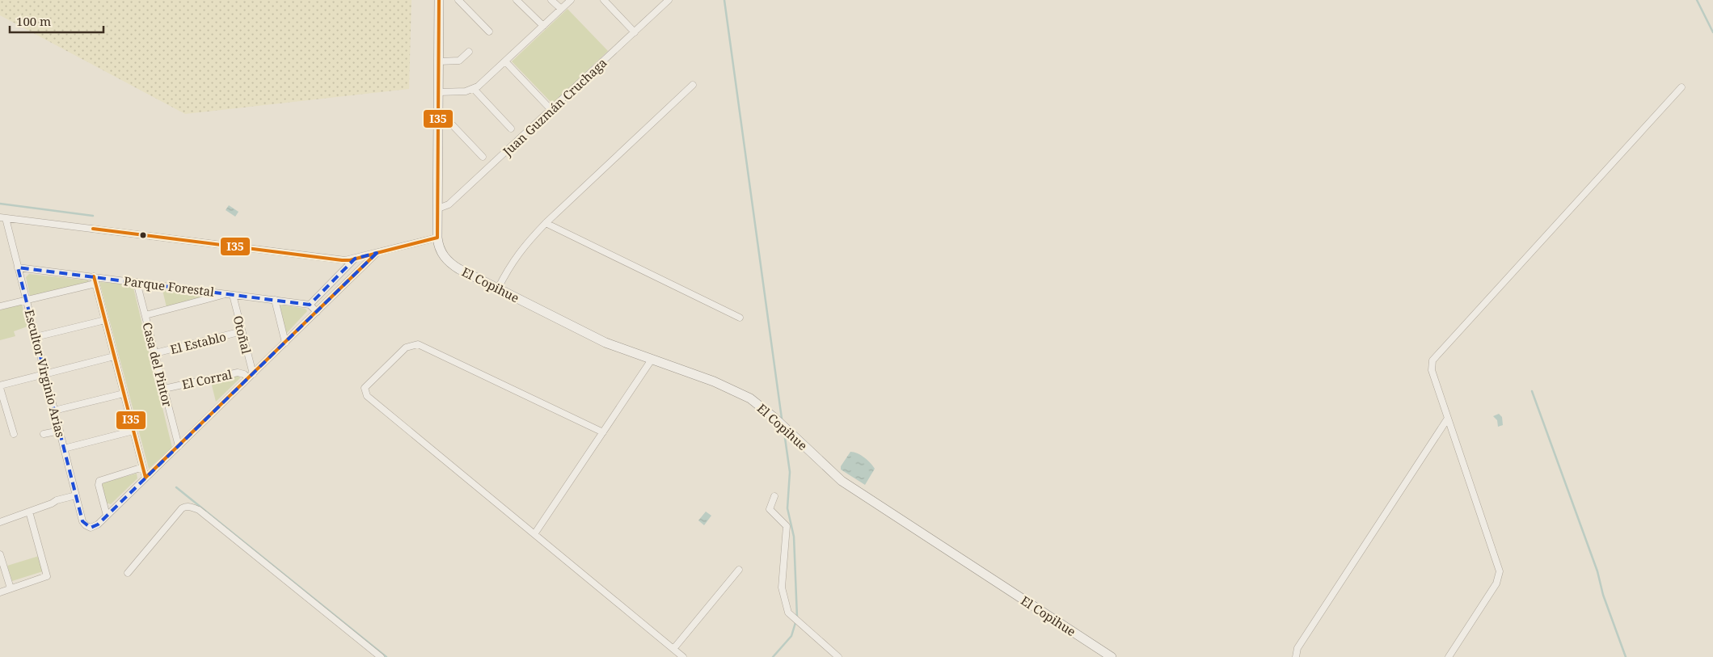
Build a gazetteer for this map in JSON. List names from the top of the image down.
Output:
{
  "streets": {
    "main road": ["El Copihue"],
    "street": [
      "Juan Guzmán Cruchaga",
      "Parque Forestal",
      "Otoñal",
      "El Establo",
      "Casa del Pintor",
      "Escultor Virginio Arias",
      "El Corral"
    ]
  },
  "crossings": [
    ["Parque Forestal", "Otoñal"],
    ["Parque Forestal", "Casa del Pintor"],
    ["Parque Forestal", "Escultor Virginio Arias"],
    ["Otoñal", "El Establo"],
    ["Otoñal", "El Corral"],
    ["El Establo", "Casa del Pintor"],
    ["Casa del Pintor", "El Corral"]
  ],
  "lines": ["transit line I35"],
  "scale_bar": "100 m"
}
